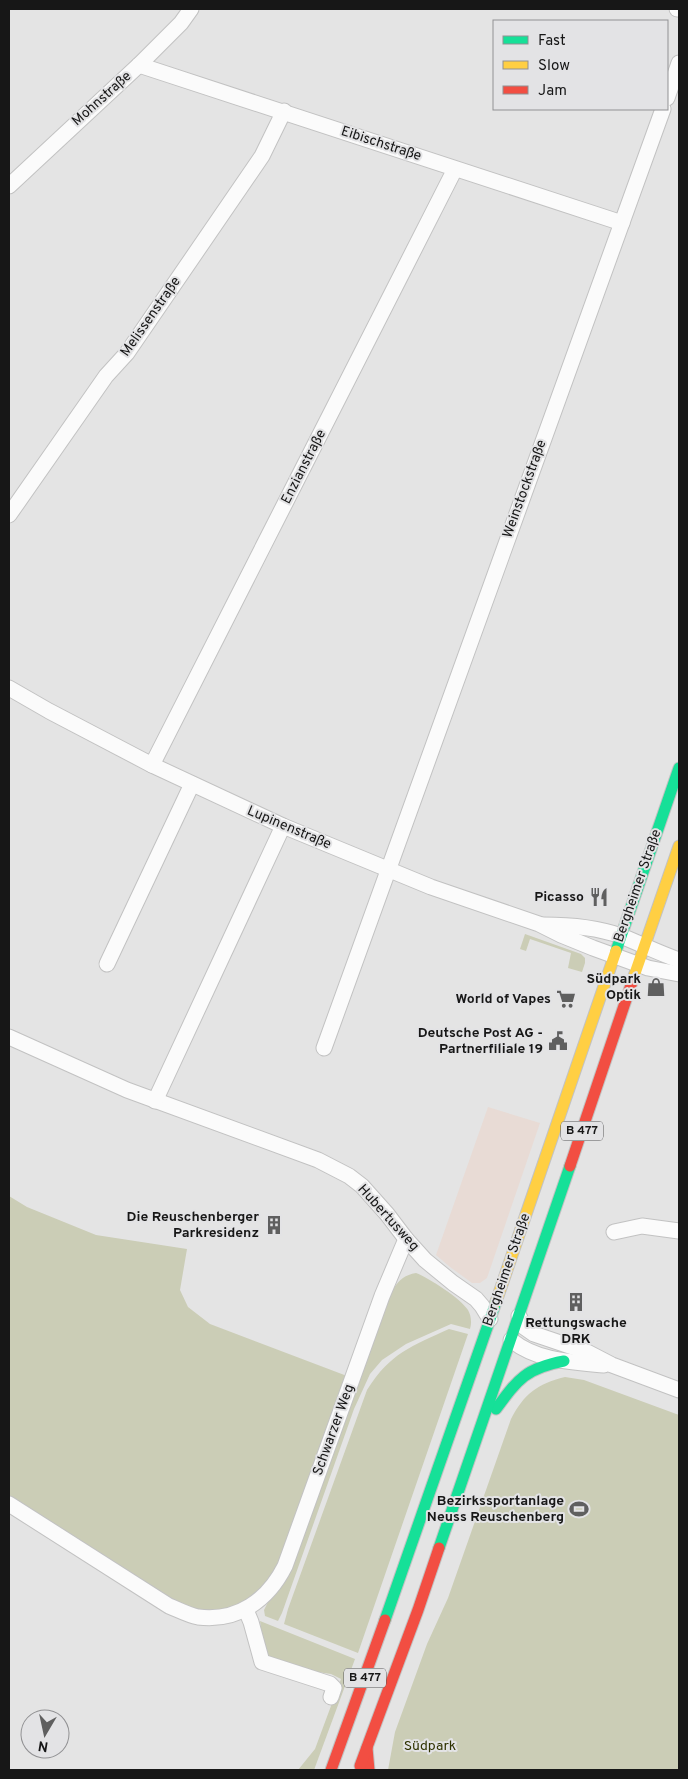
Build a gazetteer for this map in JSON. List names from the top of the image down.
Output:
{
  "streets": {
    "main road": ["Bergheimer Straße", "B 477"],
    "street": [
      "Mohnstraße",
      "Eibischstraße",
      "Melissenstraße",
      "Enzianstraße",
      "Weinstockstraße",
      "Lupinenstraße",
      "Hubertusweg",
      "Schwarzer Weg"
    ]
  },
  "crossings": [
    ["Mohnstraße", "Eibischstraße"],
    ["Eibischstraße", "Melissenstraße"],
    ["Eibischstraße", "Enzianstraße"],
    ["Eibischstraße", "Weinstockstraße"],
    ["Enzianstraße", "Lupinenstraße"],
    ["Weinstockstraße", "Lupinenstraße"],
    ["Lupinenstraße", "Bergheimer Straße"],
    ["Bergheimer Straße", "Hubertusweg"],
    ["Hubertusweg", "Schwarzer Weg"]
  ],
  "parks": ["Südpark"],
  "places": {
    "restaurant": ["Picasso"],
    "shop": ["Südpark Optik"],
    "supermarket": ["World of Vapes"],
    "public building": ["Deutsche Post AG - Partnerfiliale 19"],
    "building": ["Die Reuschenberger Parkresidenz", "Rettungswache DRK"],
    "sports": ["Bezirkssportanlage Neuss Reuschenberg"]
  },
  "legend": ["Fast", "Slow", "Jam"],
  "north": "bottom"
}
